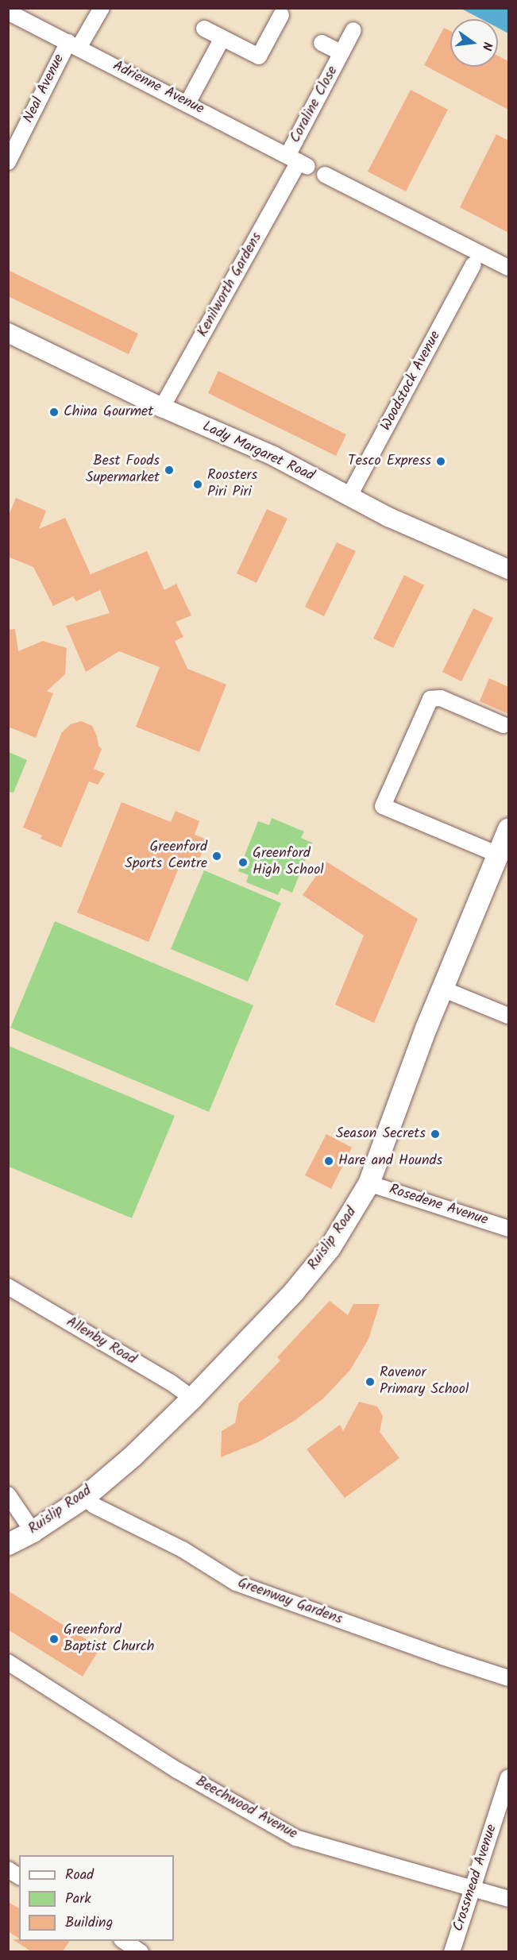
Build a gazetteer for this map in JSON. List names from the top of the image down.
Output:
{
  "streets": {
    "main road": ["Ruislip Road"],
    "street": [
      "Adrienne Avenue",
      "Neal Avenue",
      "Coraline Close",
      "Kenilworth Gardens",
      "Woodstock Avenue",
      "Lady Margaret Road",
      "Rosedene Avenue",
      "Allenby Road",
      "Greenway Gardens",
      "Beechwood Avenue",
      "Crossmead Avenue"
    ]
  },
  "crossings": [
    ["Adrienne Avenue", "Neal Avenue"],
    ["Adrienne Avenue", "Coraline Close"],
    ["Adrienne Avenue", "Kenilworth Gardens"],
    ["Coraline Close", "Kenilworth Gardens"],
    ["Kenilworth Gardens", "Lady Margaret Road"],
    ["Woodstock Avenue", "Lady Margaret Road"],
    ["Rosedene Avenue", "Ruislip Road"],
    ["Ruislip Road", "Allenby Road"],
    ["Ruislip Road", "Greenway Gardens"],
    ["Beechwood Avenue", "Crossmead Avenue"]
  ],
  "places": [
    "China Gourmet",
    "Tesco Express",
    "Best Foods Supermarket",
    "Roosters Piri Piri",
    "Greenford Sports Centre",
    "Greenford High School",
    "Season Secrets",
    "Hare and Hounds",
    "Ravenor Primary School",
    "Greenford Baptist Church"
  ],
  "legend": ["Road", "Park", "Building"],
  "north": "right"
}
